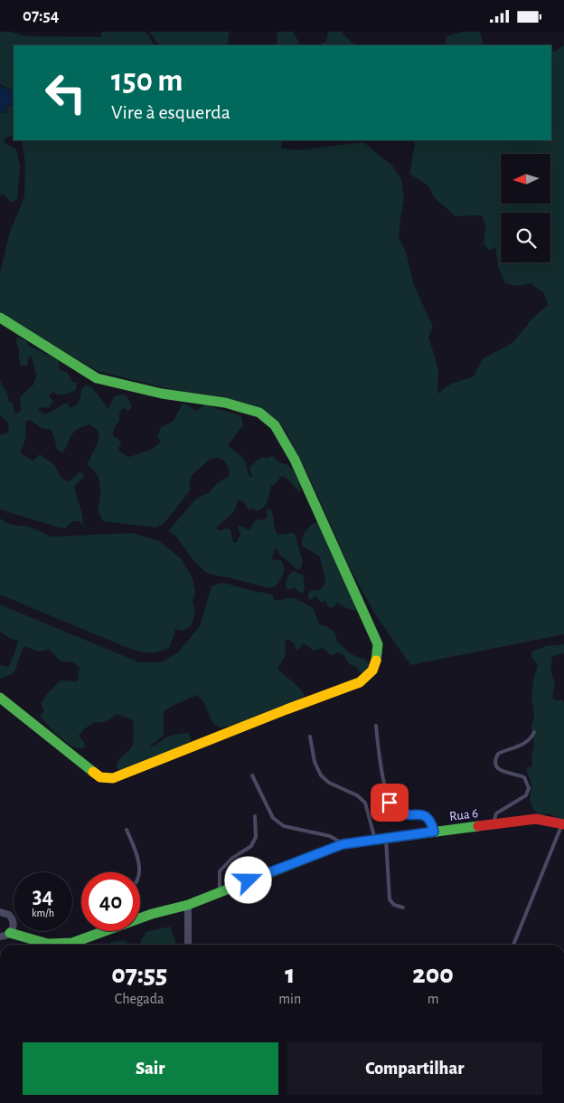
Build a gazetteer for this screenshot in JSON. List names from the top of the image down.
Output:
{
  "streets": {
    "street": ["Rua 6"]
  },
  "north": "left",
  "page": {
    "status": "07:54",
    "turn": ["150 m", "Vire à esquerda"],
    "speed": "34 km/h",
    "limit": "40",
    "eta": [
      "07:55",
      "Chegada",
      "1",
      "min",
      "200",
      "m"
    ],
    "buttons": ["Sair", "Compartilhar"]
  }
}
